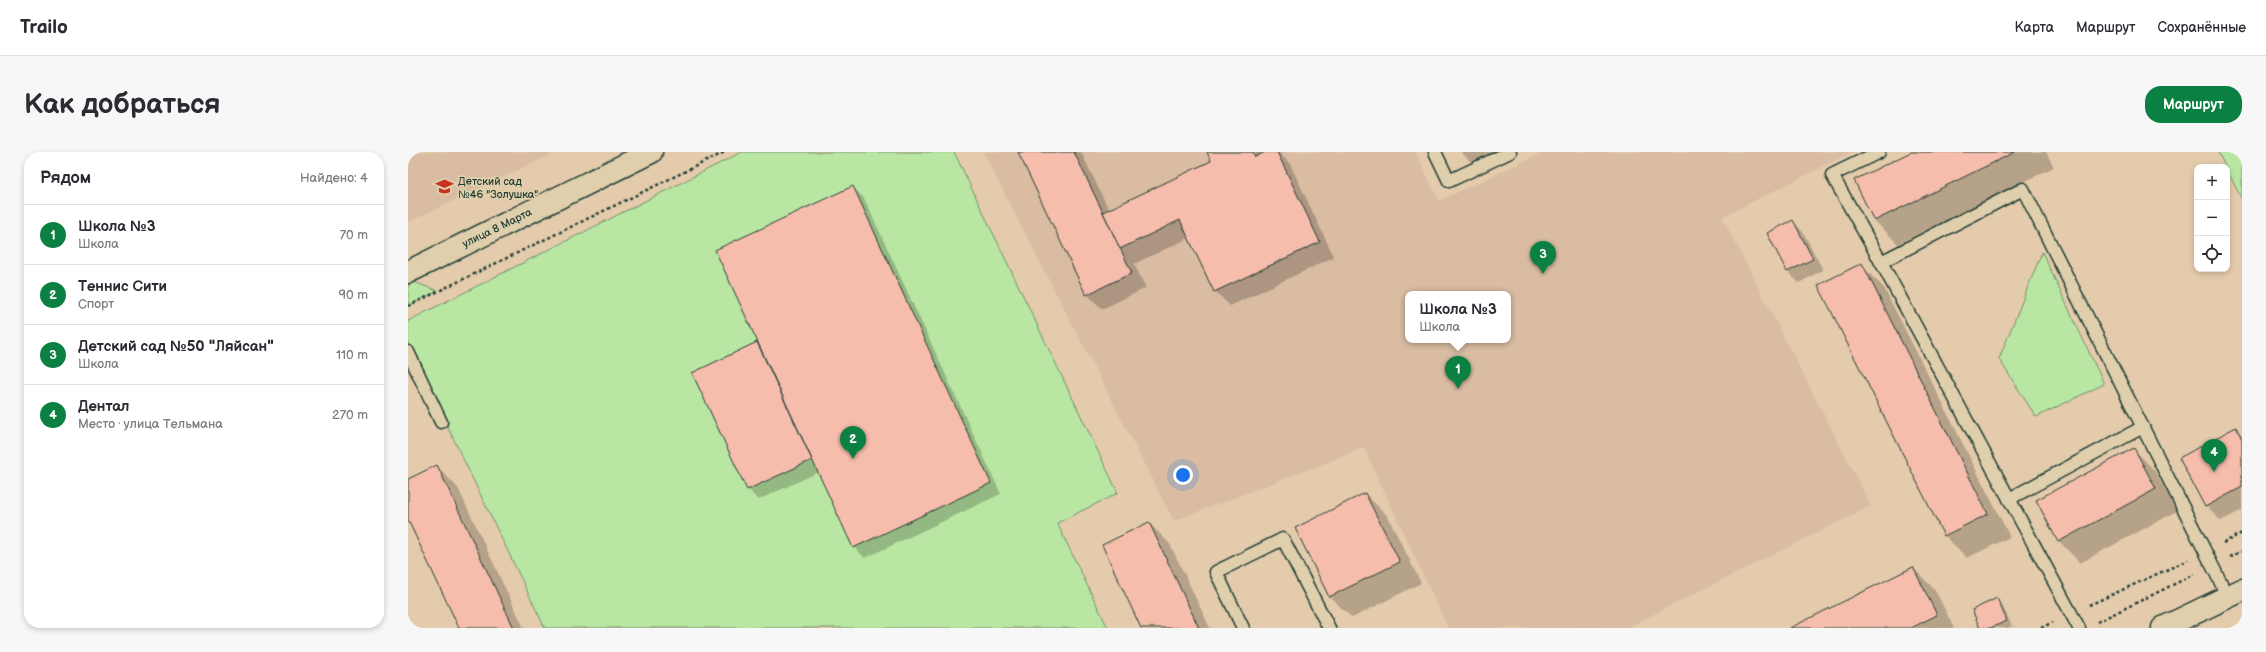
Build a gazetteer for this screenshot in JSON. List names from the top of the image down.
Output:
{
  "streets": {
    "street": ["улица 8 Марта"]
  },
  "places": {
    "school or university": ["Детский сад №46 \"Золушка\""]
  },
  "page": {
    "header": "Trailo",
    "nav": ["Карта", "Маршрут", "Сохранённые"],
    "buttons": "Маршрут",
    "title": "Как добраться",
    "heading": ["Рядом", "Найдено: 4"],
    "map_buttons": ["+", "−"],
    "list": [
      {
        "mark": "1",
        "name": "Школа №3",
        "note": "Школа",
        "value": "70 m"
      },
      {
        "mark": "2",
        "name": "Теннис Сити",
        "note": "Спорт",
        "value": "90 m"
      },
      {
        "mark": "3",
        "name": "Детский сад №50 \"Ляйсан\"",
        "note": "Школа",
        "value": "110 m"
      },
      {
        "mark": "4",
        "name": "Дентал",
        "note": "Место · улица Тельмана",
        "value": "270 m"
      }
    ],
    "pins": [
      "3",
      "1",
      "2",
      "4"
    ],
    "popup": ["Школа №3", "Школа"]
  }
}
